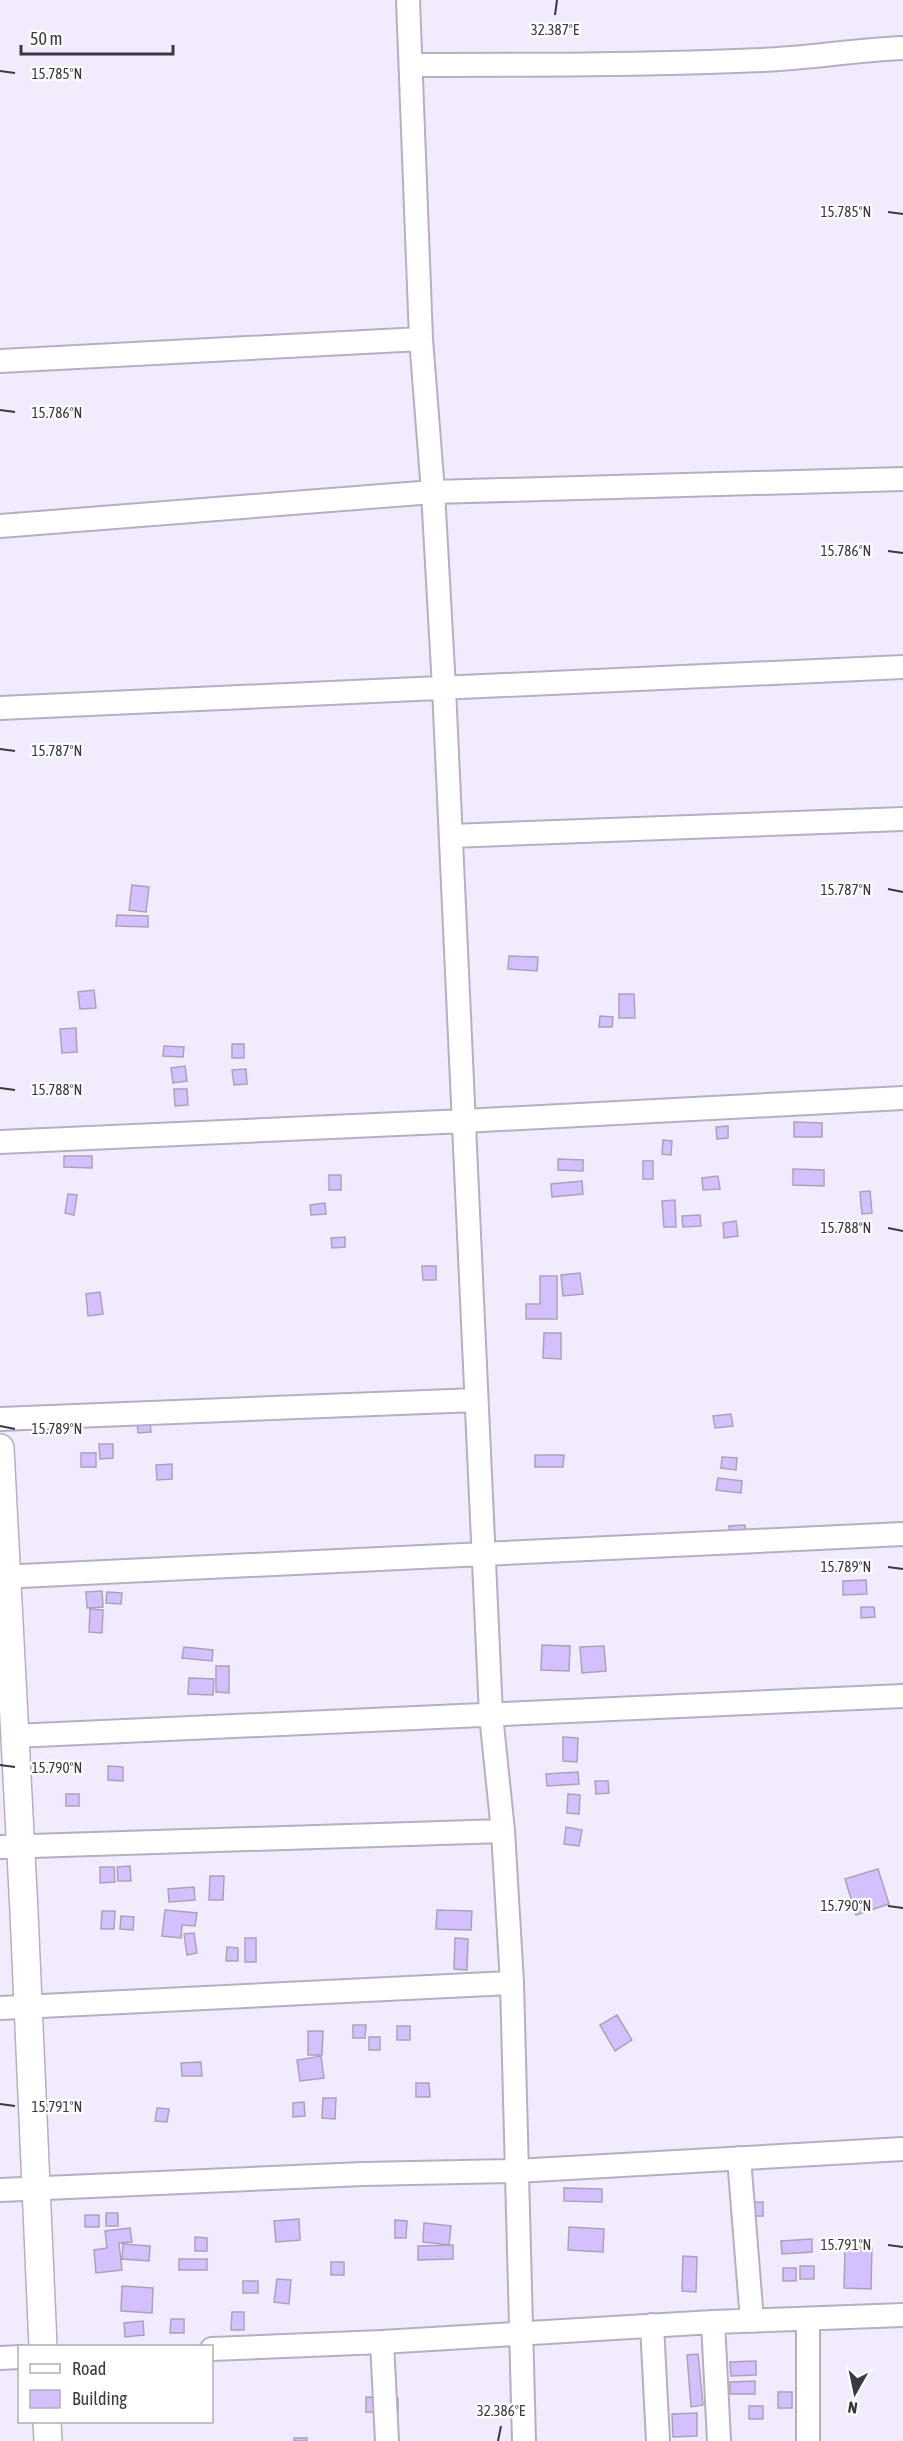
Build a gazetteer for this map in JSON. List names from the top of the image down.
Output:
{
  "legend": ["Road", "Building"],
  "scale_bar": "50 m",
  "north": "bottom",
  "coordinates": [
    "32.387°E",
    "15.785°N",
    "15.786°N",
    "15.787°N",
    "15.788°N",
    "15.789°N",
    "15.790°N",
    "15.791°N",
    "32.386°E"
  ]
}
